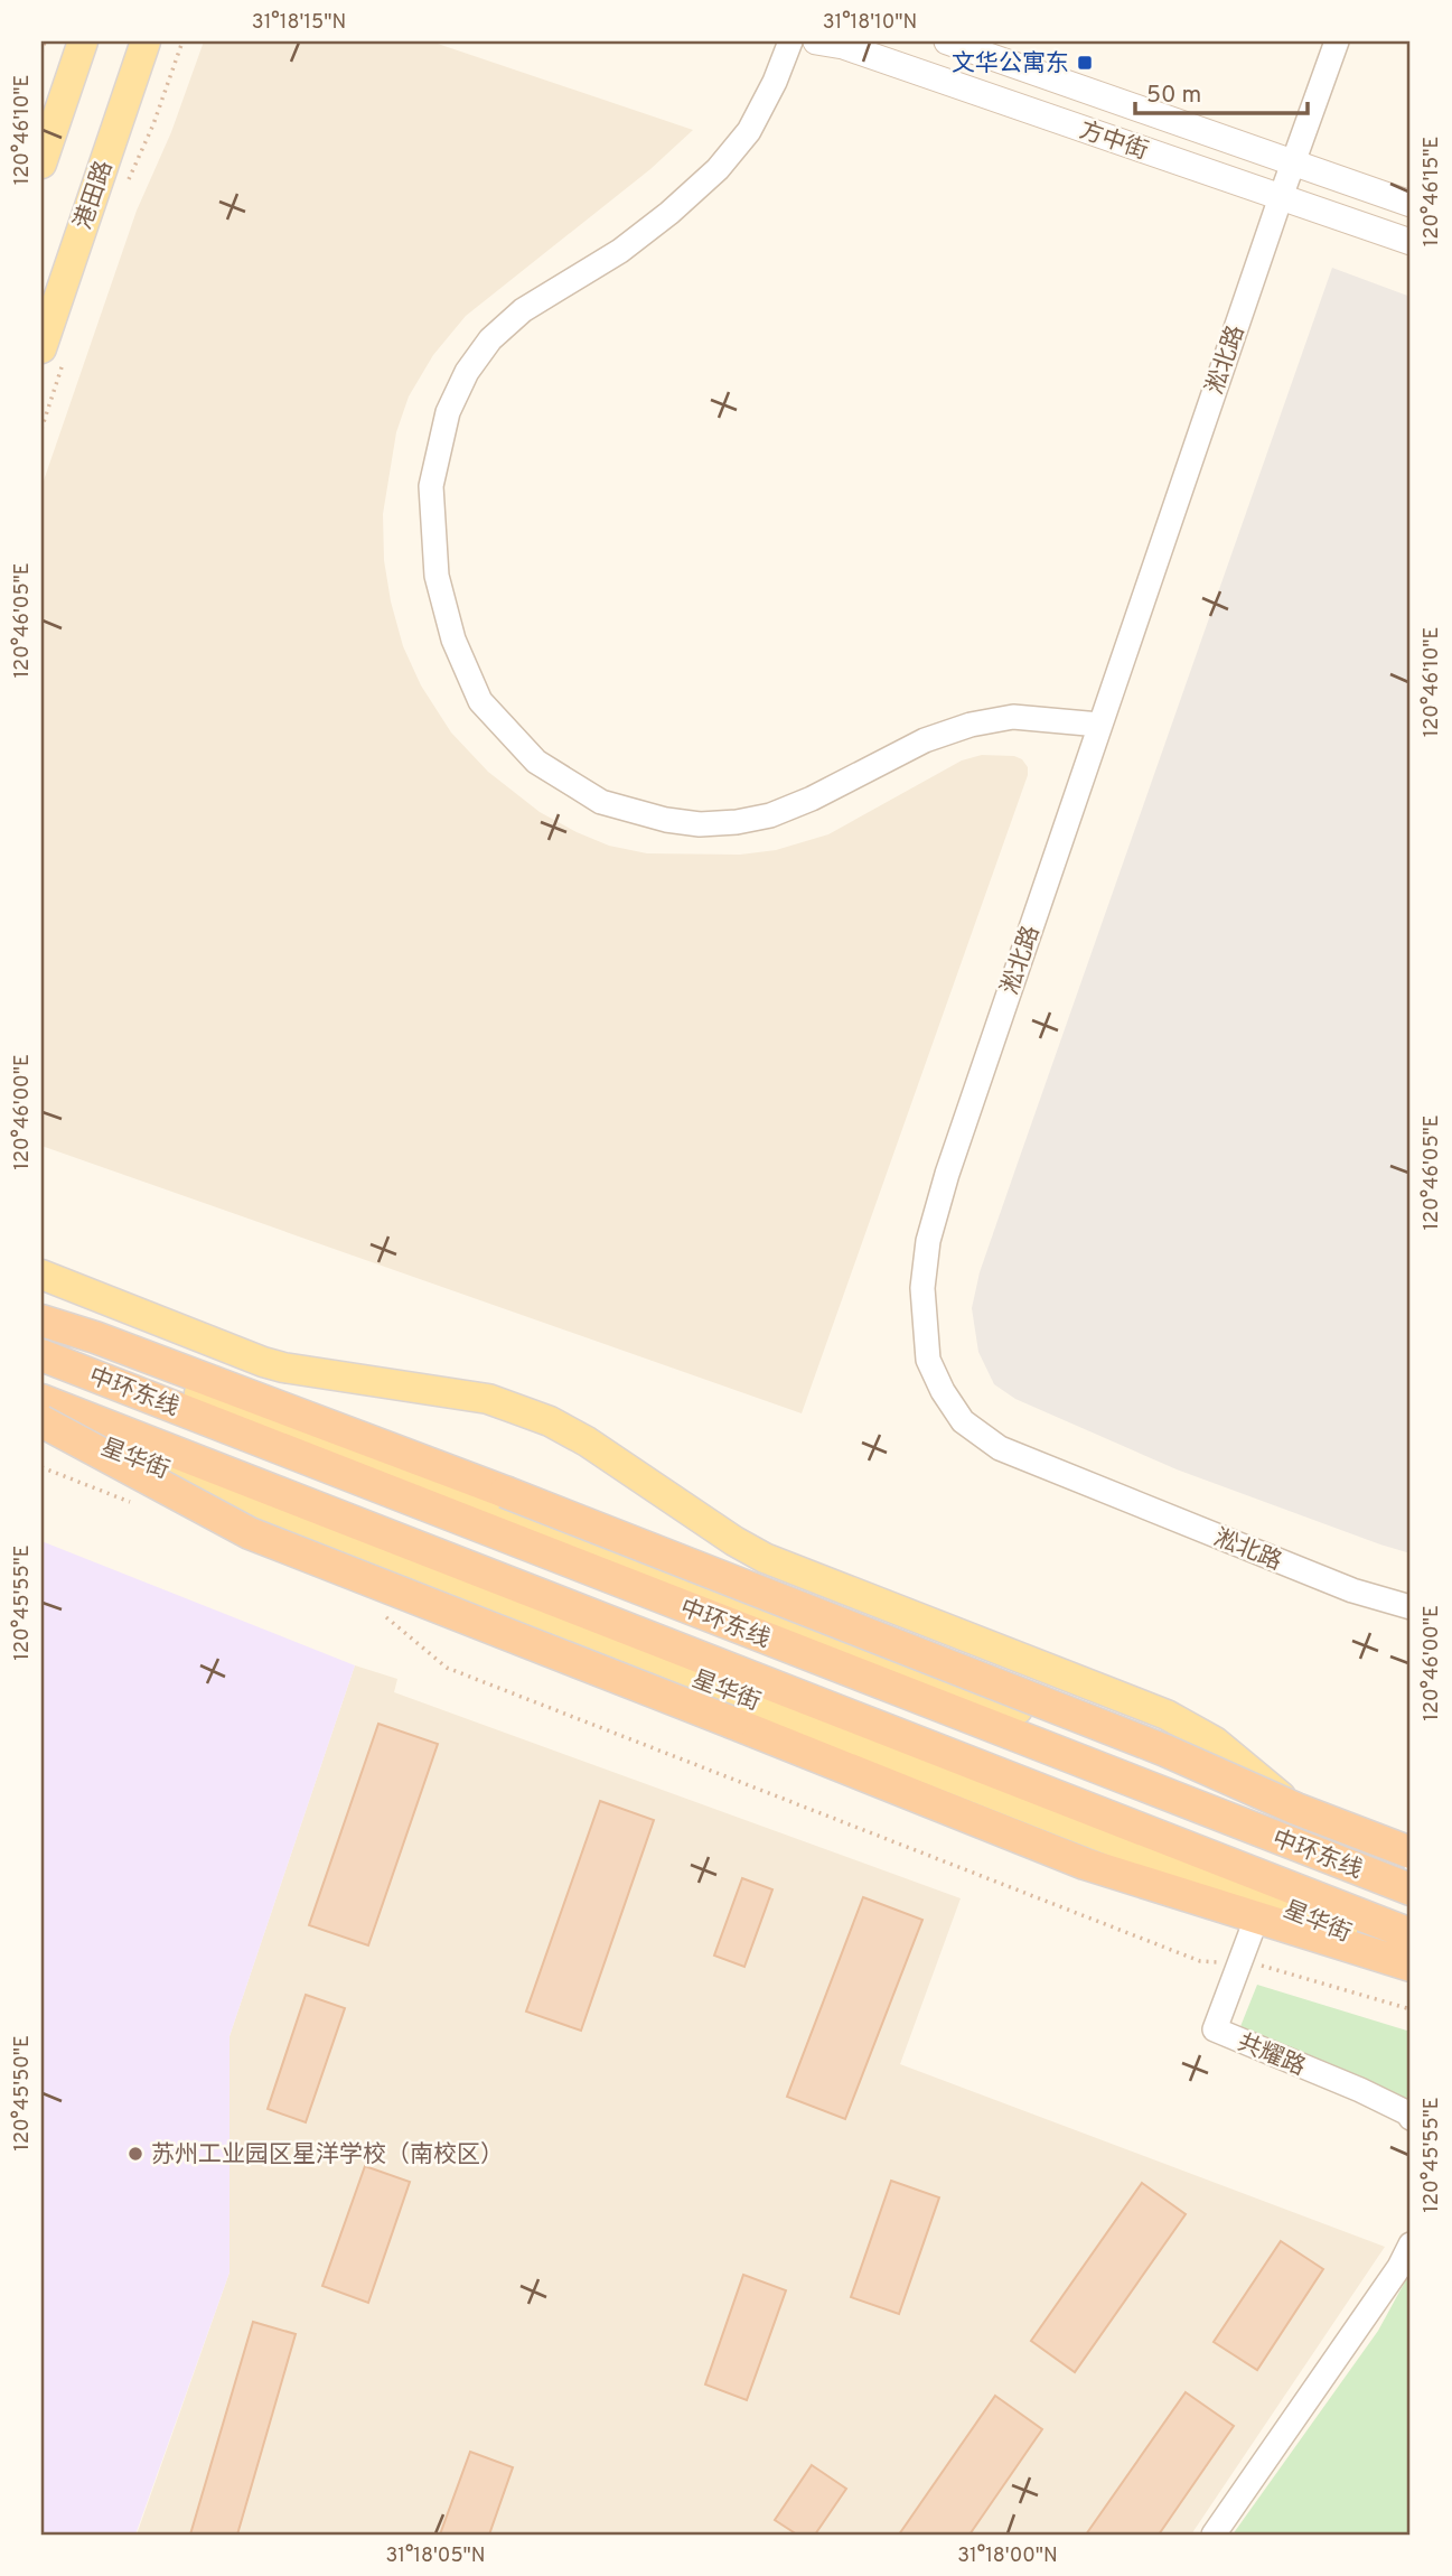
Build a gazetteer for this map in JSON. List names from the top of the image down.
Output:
{
  "streets": {
    "highway": ["中环东线"],
    "main road": ["方中街", "港田路", "星华街"],
    "street": ["淞北路", "共耀路"]
  },
  "crossings": [
    ["方中街", "淞北路"],
    ["星华街", "共耀路"]
  ],
  "places": {
    "transit": ["文华公寓东"],
    "other": ["苏州工业园区星洋学校（南校区）"]
  },
  "scale_bar": "50 m",
  "coordinates": [
    "31°18'15\"N",
    "31°18'10\"N",
    "120°46'10\"E",
    "120°46'15\"E",
    "120°46'05\"E",
    "120°46'00\"E",
    "120°45'55\"E",
    "120°45'50\"E",
    "31°18'05\"N",
    "31°18'00\"N"
  ]
}
